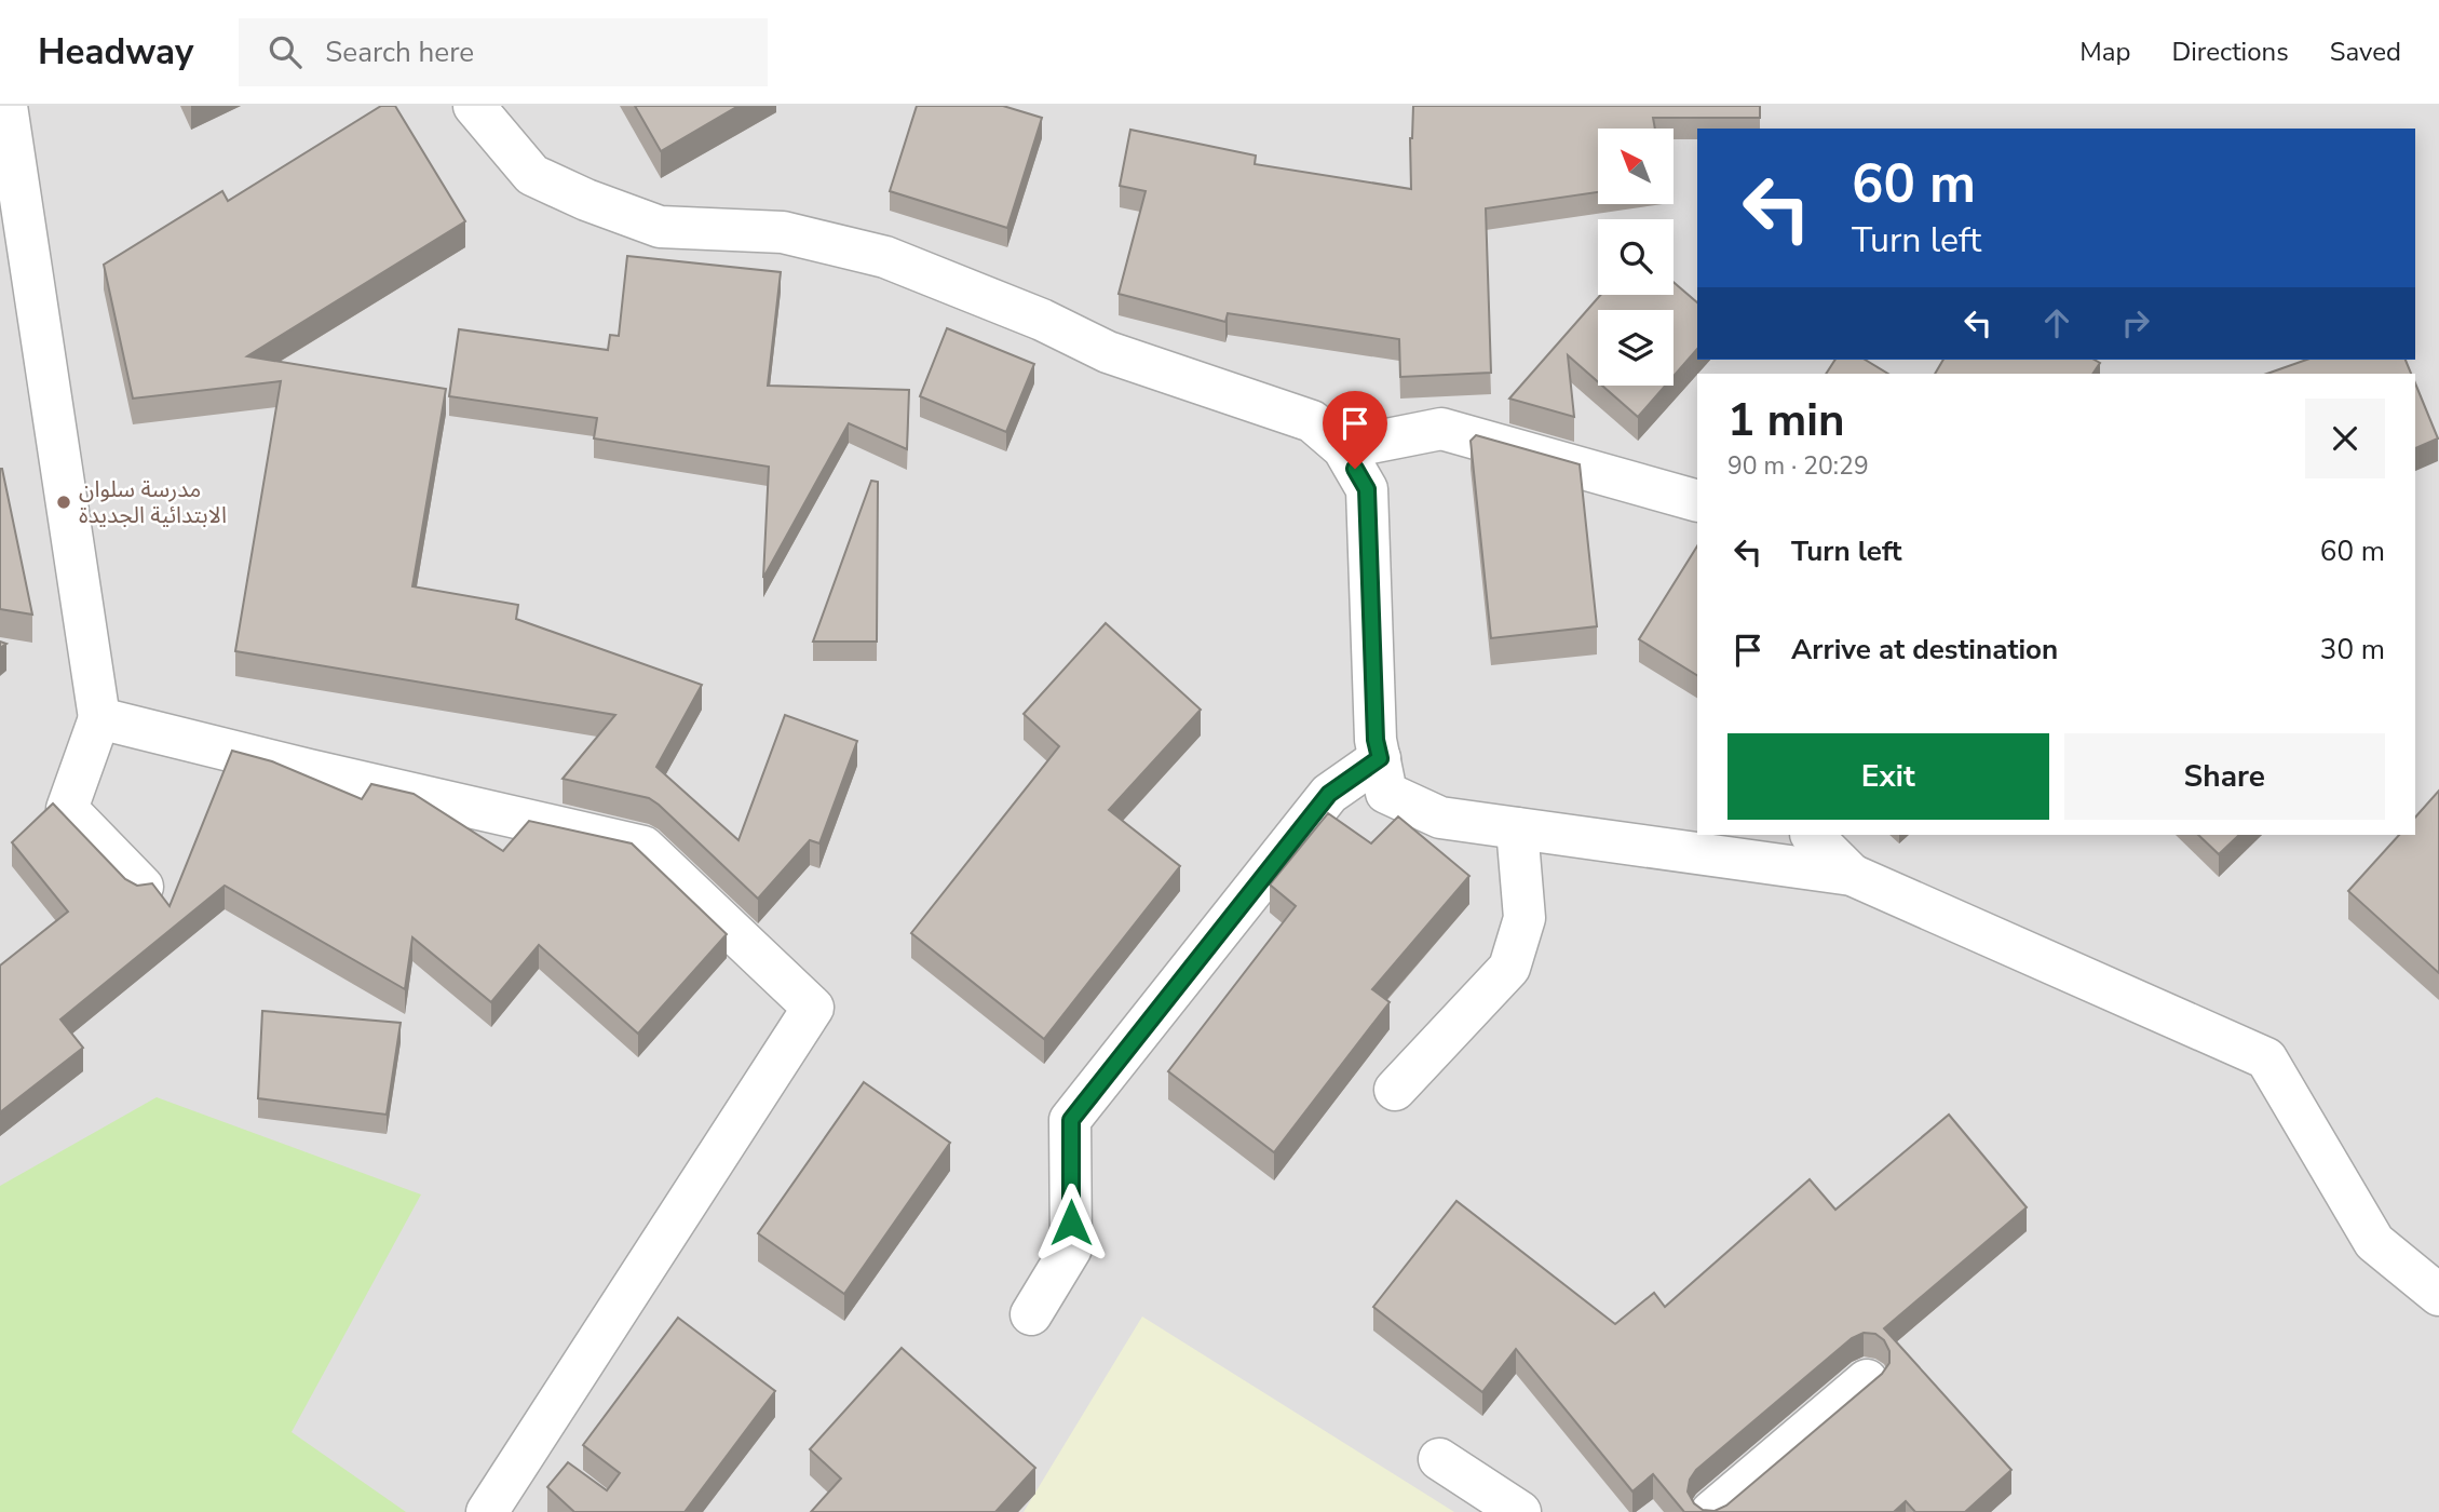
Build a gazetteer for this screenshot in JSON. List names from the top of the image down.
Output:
{
  "places": ["مدرسة سلوان الابتدائية الجديدة"],
  "north": "top left",
  "page": {
    "header": "Headway",
    "search": "Search here",
    "nav": ["Map", "Directions", "Saved"],
    "turn": ["60 m", "Turn left"],
    "heading": ["1 min", "90 m · 20:29"],
    "list": [
      {
        "name": "Turn left",
        "value": "60 m"
      },
      {
        "name": "Arrive at destination",
        "value": "30 m"
      }
    ],
    "buttons": ["Exit", "Share"]
  }
}
